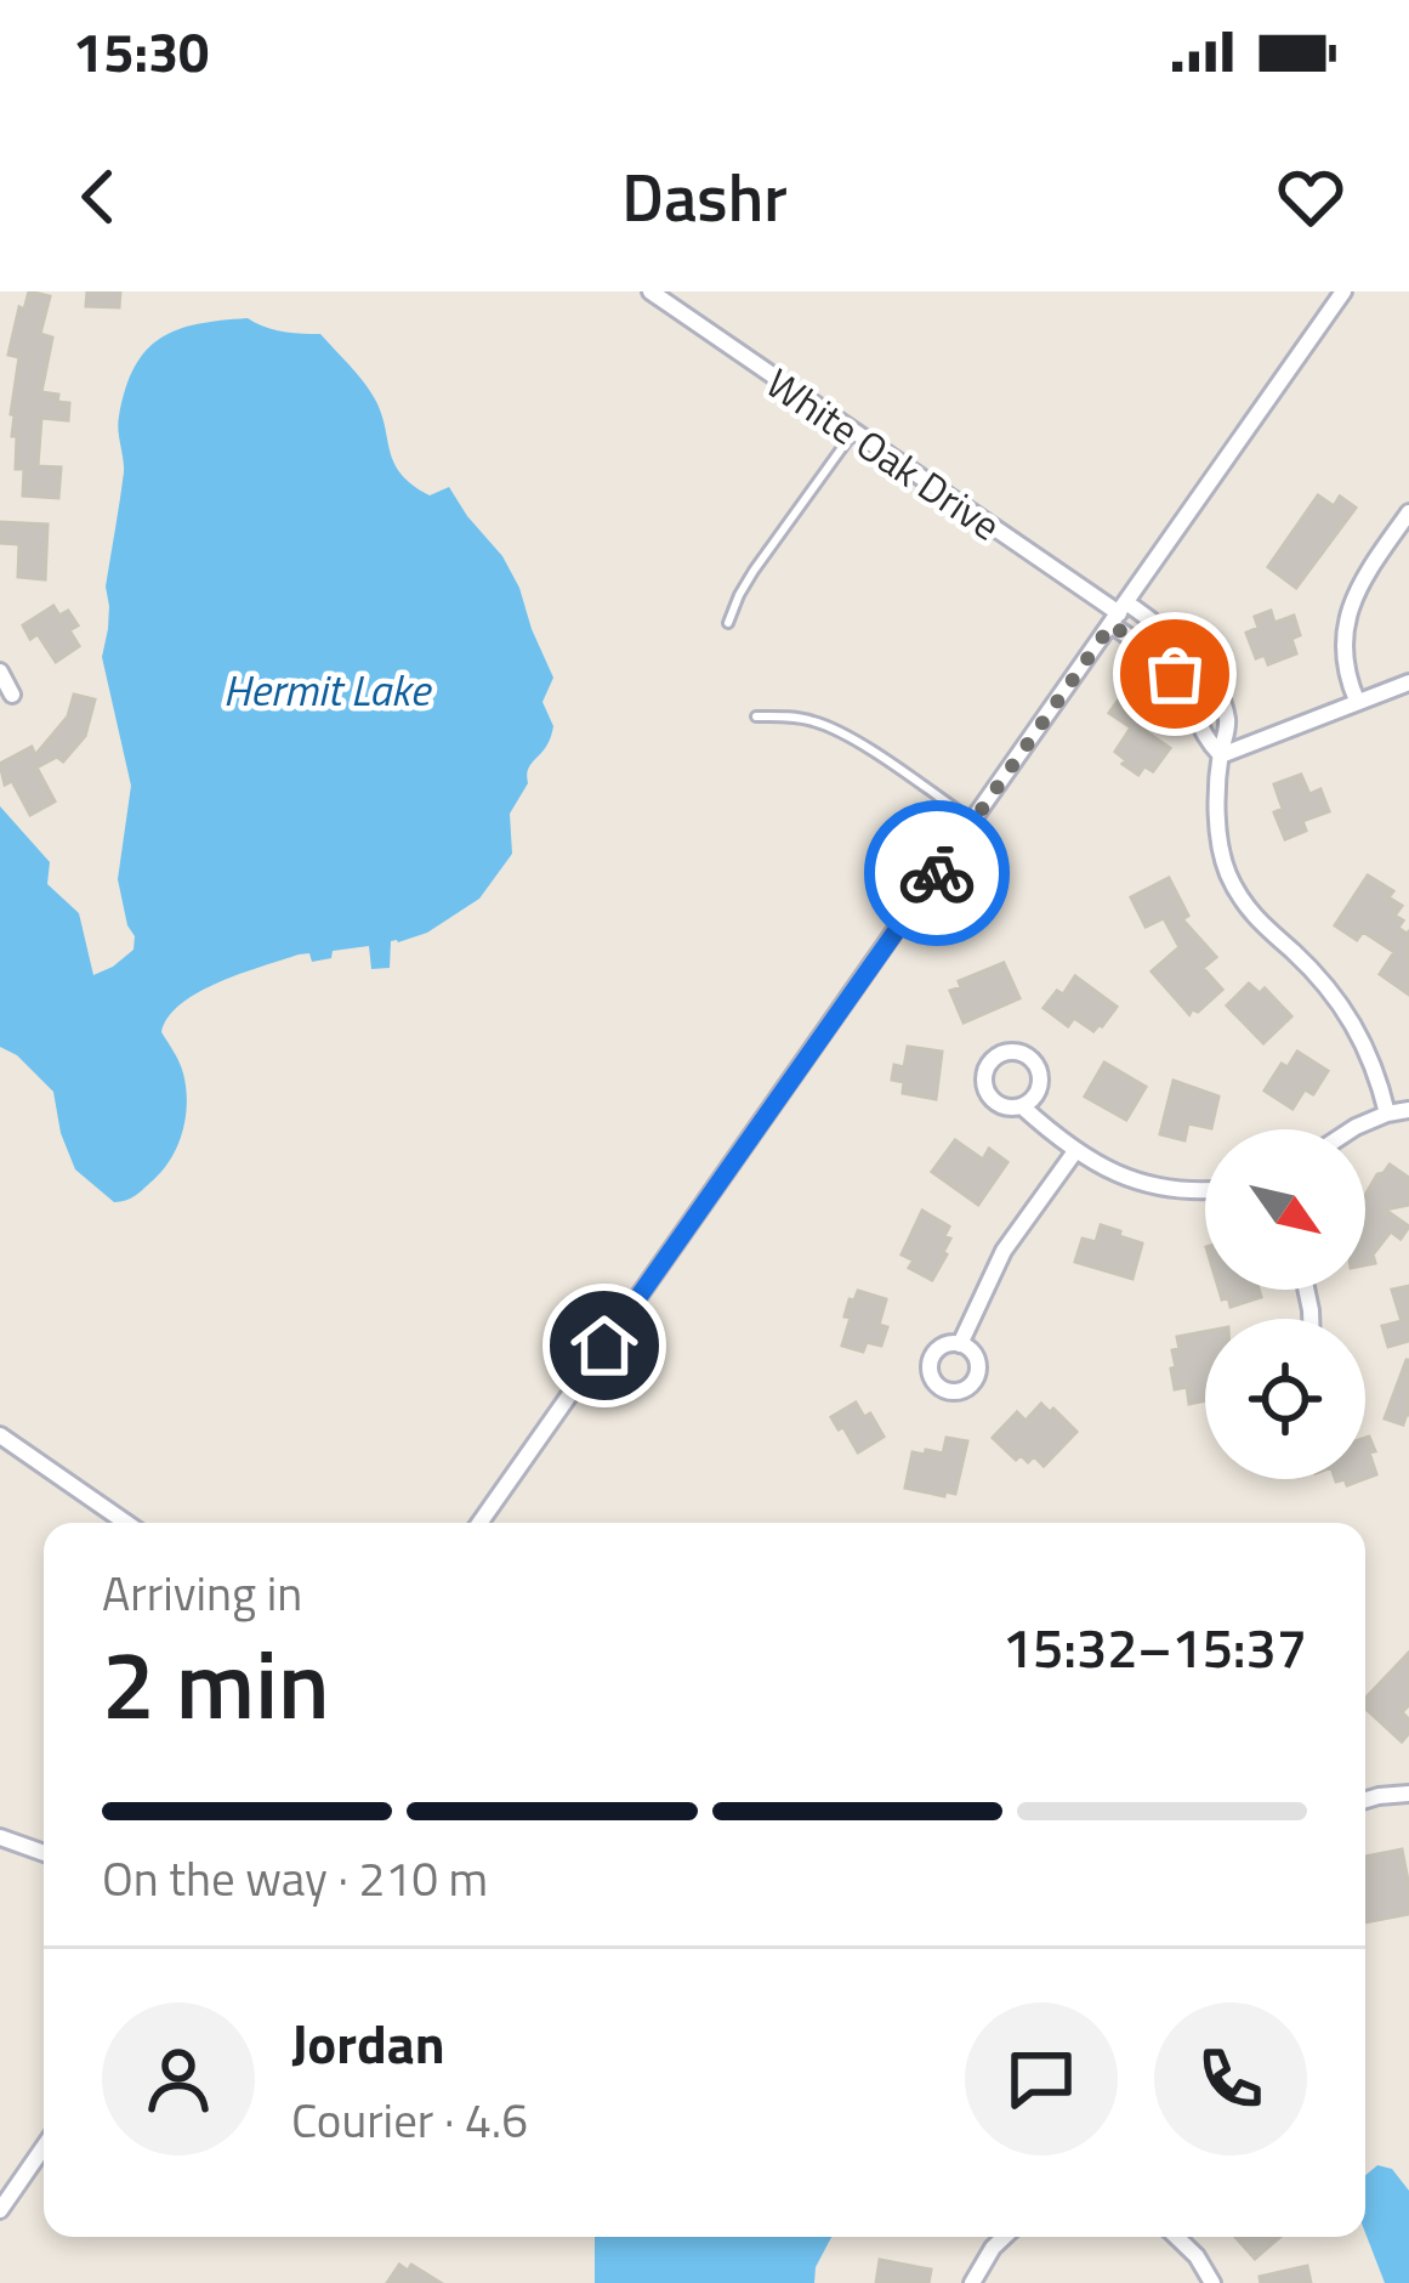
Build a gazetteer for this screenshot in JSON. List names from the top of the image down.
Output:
{
  "streets": {
    "street": ["White Oak Drive"]
  },
  "water": ["Hermit Lake"],
  "north": "bottom right",
  "page": {
    "status": "15:30",
    "header": "Dashr",
    "heading": ["2 min", "Arriving in", "15:32–15:37"],
    "panel": ["Jordan", "Courier · 4.6"],
    "bar": "On the way · 210 m"
  }
}
